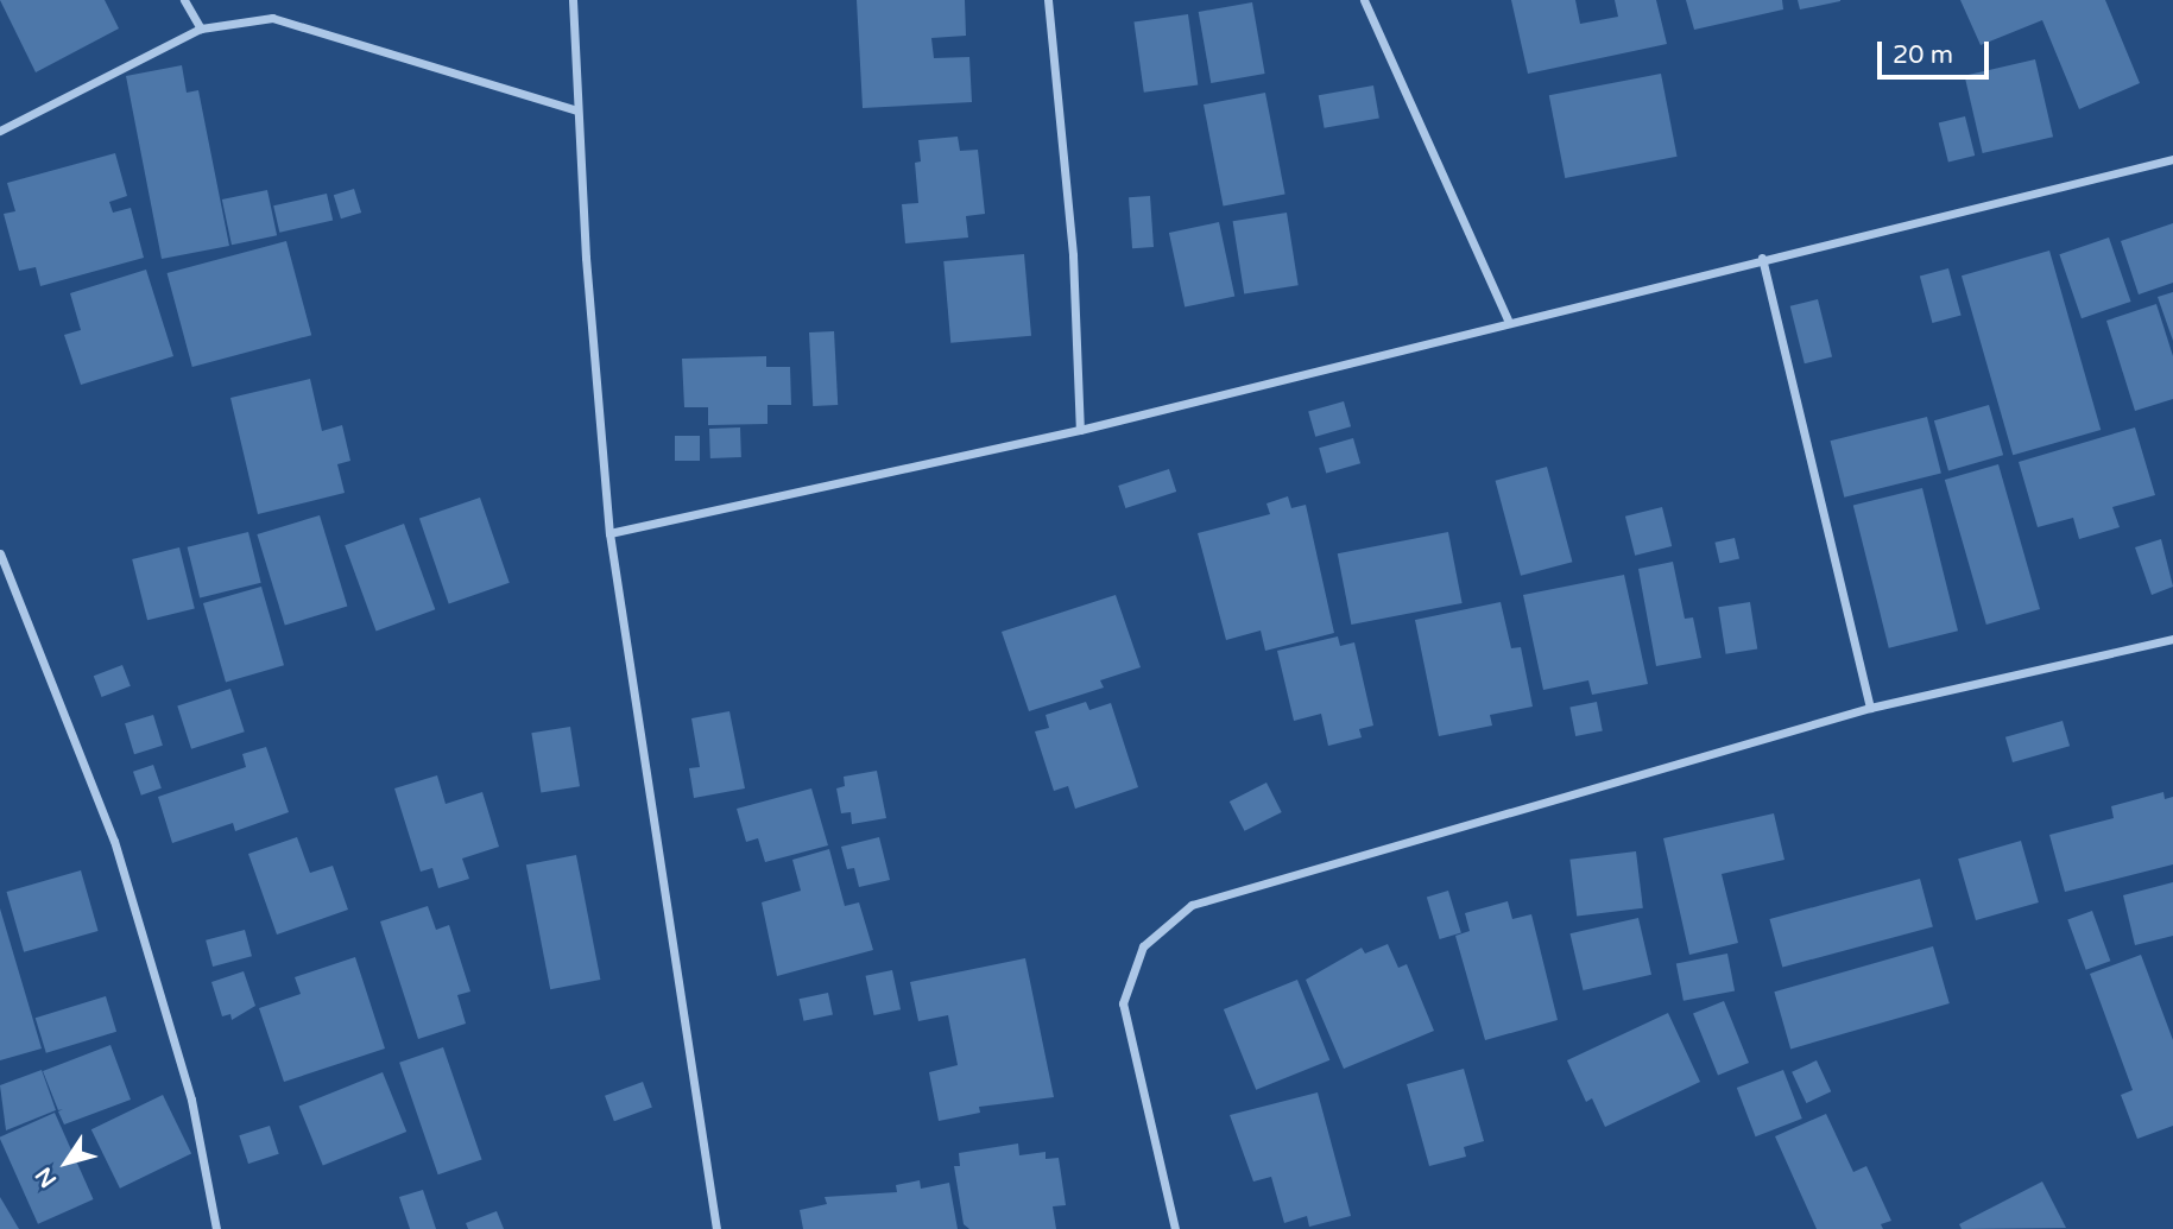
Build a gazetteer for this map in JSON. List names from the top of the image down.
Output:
{
  "scale_bar": "20 m",
  "north": "bottom left"
}
